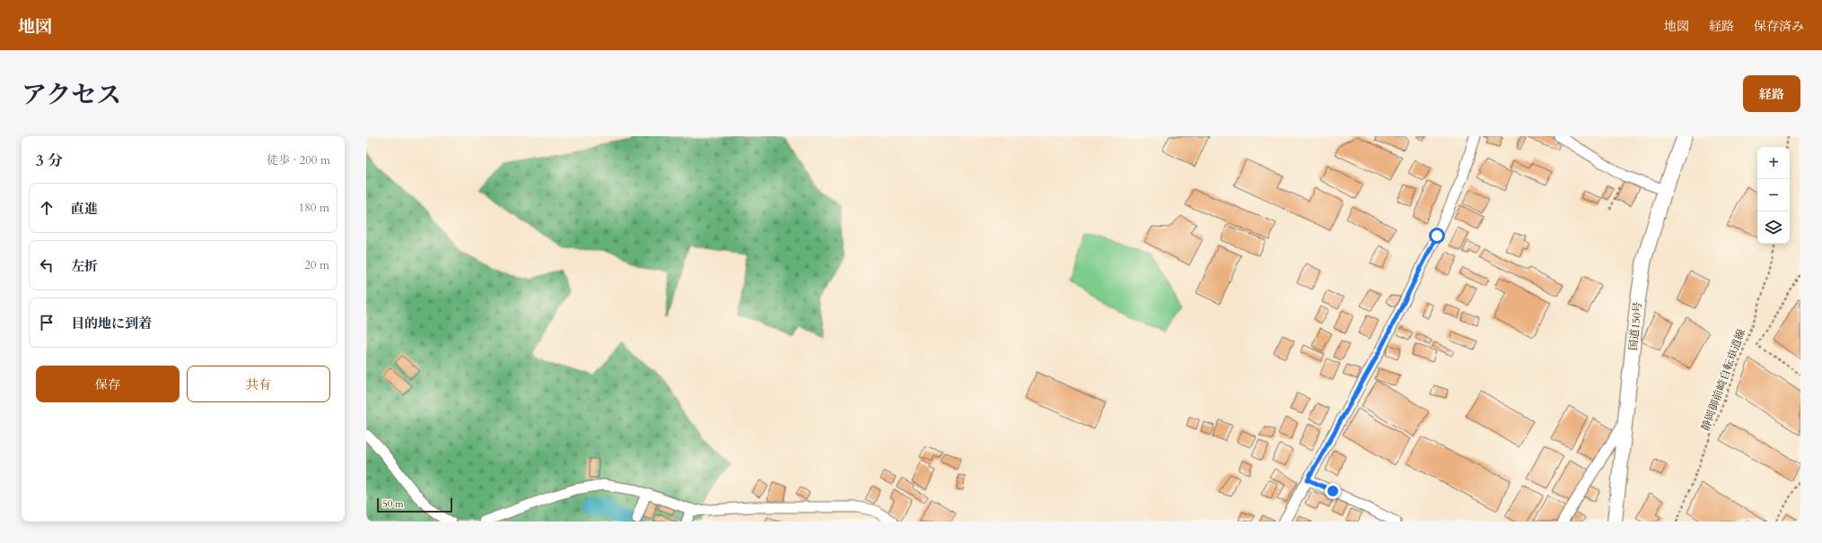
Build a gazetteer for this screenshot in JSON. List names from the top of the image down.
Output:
{
  "streets": {
    "highway": ["国道150号"],
    "path": ["静岡御前崎自転車道線"]
  },
  "scale_bar": "50 m",
  "page": {
    "header": "地図",
    "nav": ["地図", "経路", "保存済み"],
    "title": "アクセス",
    "buttons": [
      "経路",
      ["保存", "共有"]
    ],
    "heading": ["3 分", "徒歩 · 200 m"],
    "map_buttons": ["+", "−"],
    "list": [
      ["直進", "180 m"],
      ["左折", "20 m"],
      "目的地に到着"
    ],
    "scale": "50 m"
  }
}
